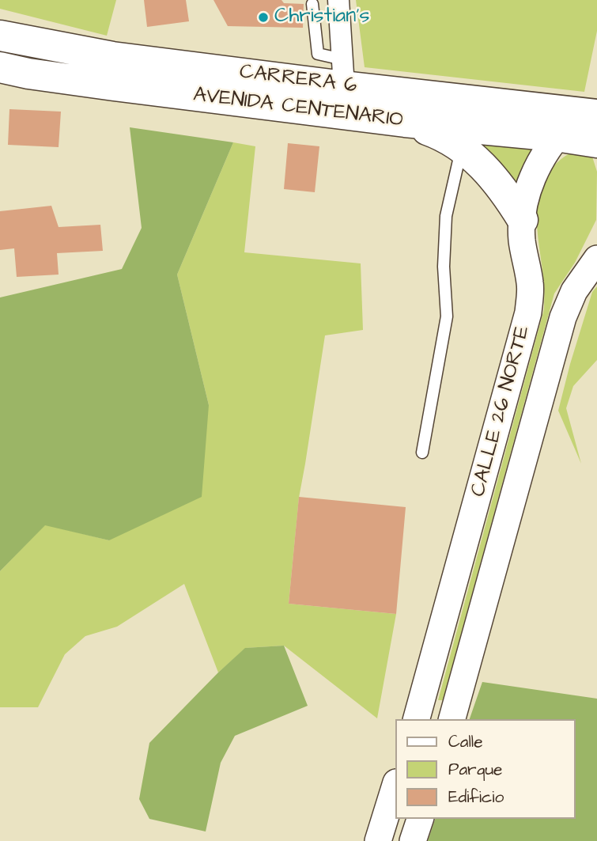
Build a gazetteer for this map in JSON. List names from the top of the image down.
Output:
{
  "streets": {
    "main road": ["CARRERA 6", "AVENIDA CENTENARIO"],
    "street": ["CALLE 26 NORTE"]
  },
  "crossings": [
    ["CARRERA 6", "CALLE 26 NORTE"],
    ["AVENIDA CENTENARIO", "CALLE 26 NORTE"]
  ],
  "places": ["Christian's"],
  "legend": ["Calle", "Parque", "Edificio"]
}
